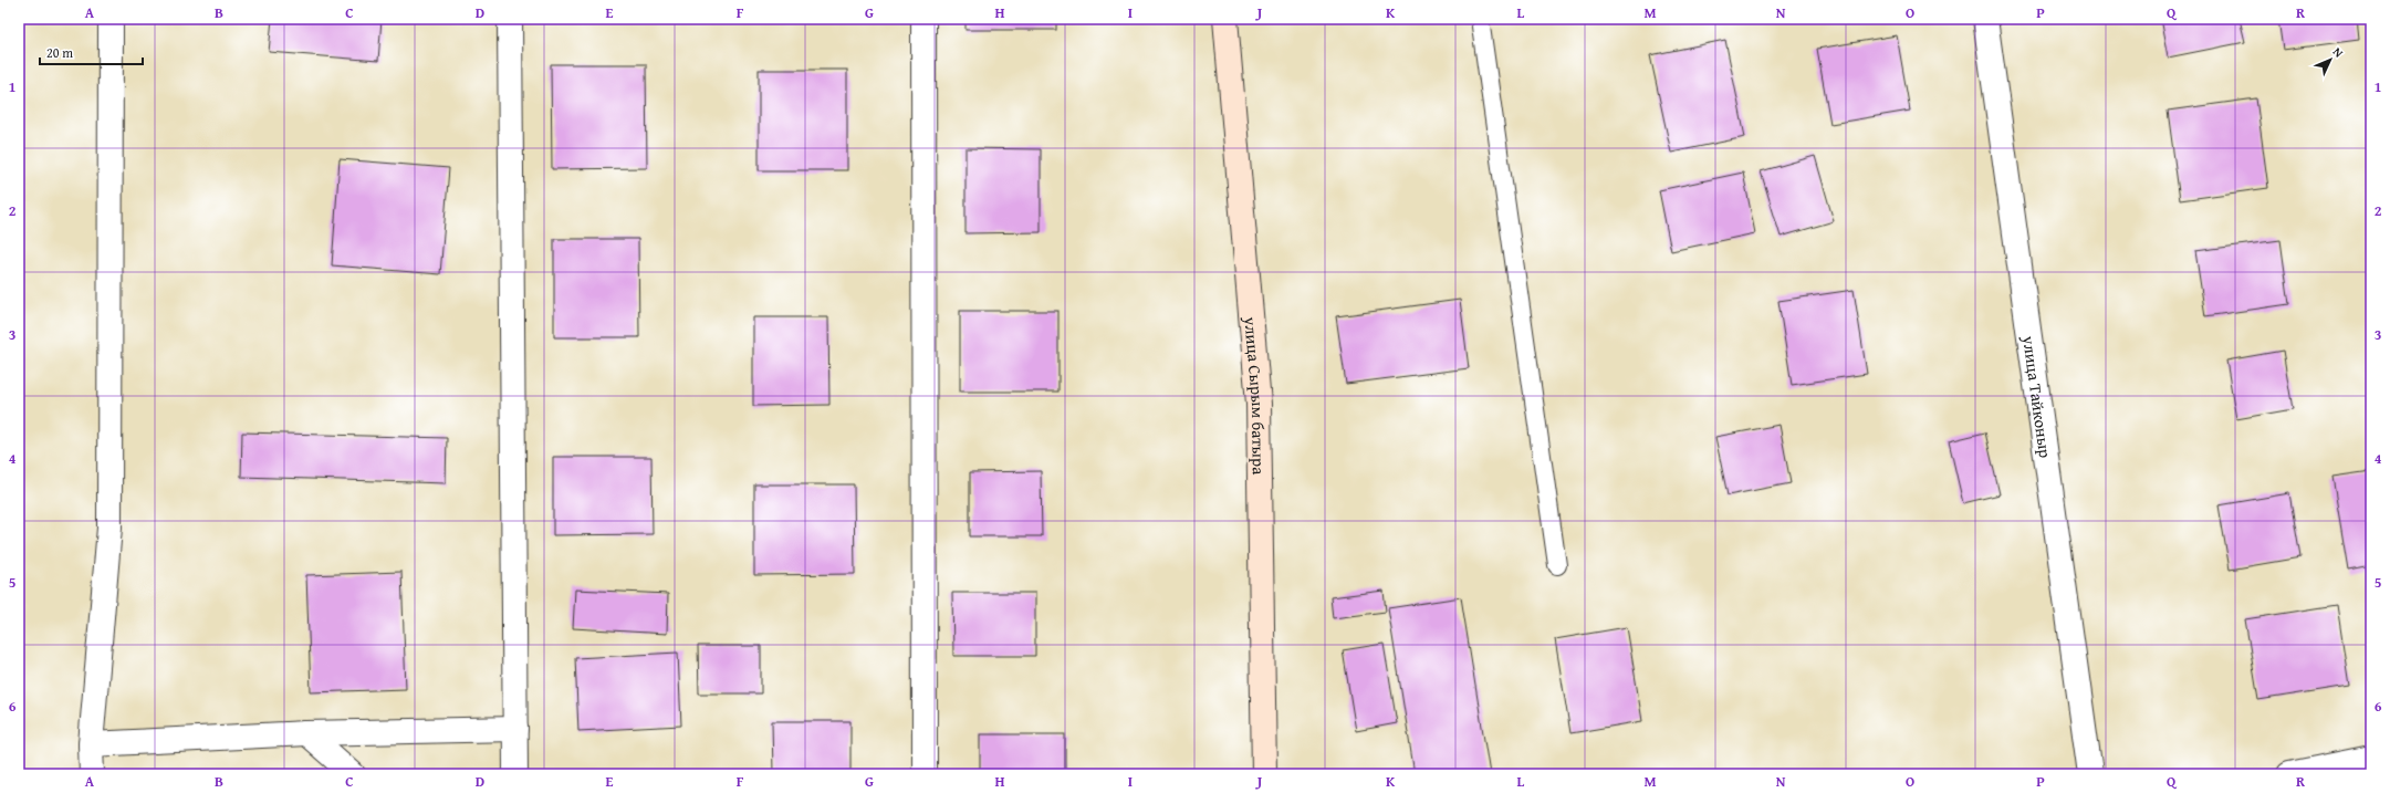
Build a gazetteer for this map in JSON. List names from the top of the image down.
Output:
{
  "streets": {
    "street": ["улица Сырым батыра", "улица Тайконыр"]
  },
  "scale_bar": "20 m",
  "north": "top right",
  "grid": {
    "columns": [
      "A",
      "B",
      "C",
      "D",
      "E",
      "F",
      "G",
      "H",
      "I",
      "J",
      "K",
      "L",
      "M",
      "N",
      "O",
      "P",
      "Q",
      "R"
    ],
    "rows": [
      "1",
      "2",
      "3",
      "4",
      "5",
      "6"
    ]
  }
}
